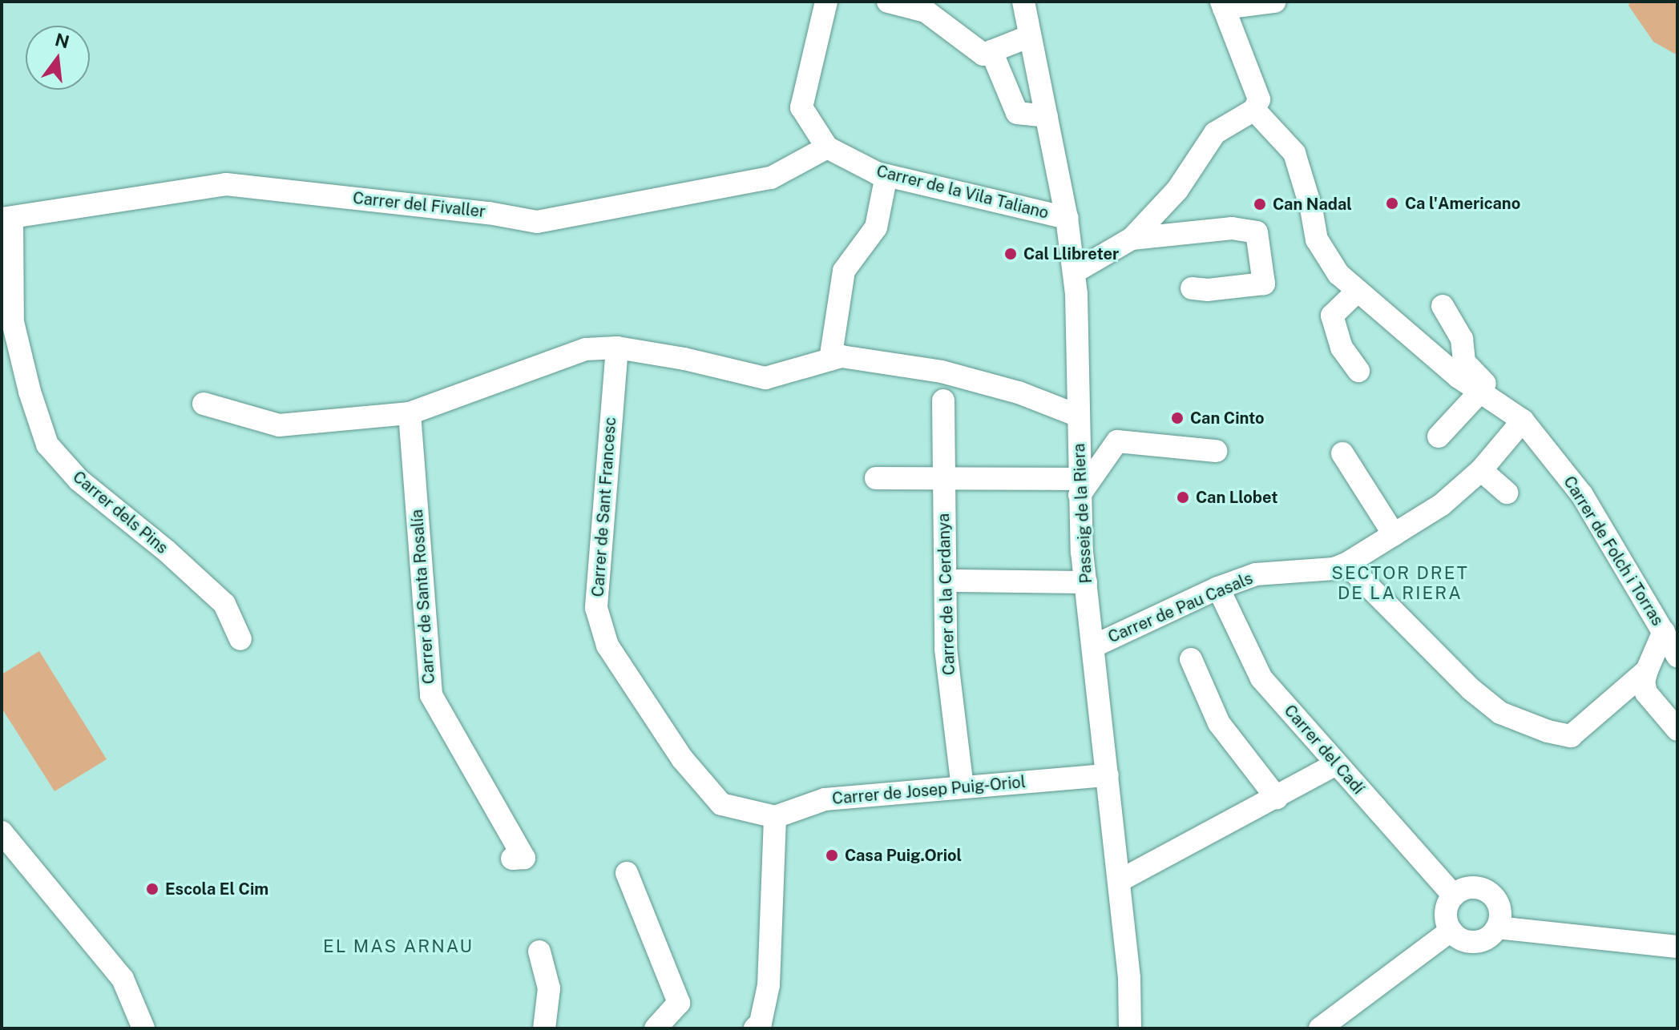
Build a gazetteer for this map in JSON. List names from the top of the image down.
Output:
{
  "streets": {
    "street": [
      "Carrer de la Vila Taliano",
      "Carrer del Fivaller",
      "Carrer de Sant Francesc",
      "Carrer dels Pins",
      "Passeig de la Riera",
      "Carrer de Folch i Torras",
      "Carrer de la Cerdanya",
      "Carrer de Santa Rosalía",
      "Carrer de Pau Casals",
      "Carrer del Cadí",
      "Carrer de Josep Puig-Oriol"
    ]
  },
  "crossings": [
    ["Carrer de la Vila Taliano", "Carrer del Fivaller"],
    ["Carrer de la Vila Taliano", "Passeig de la Riera"],
    ["Carrer del Fivaller", "Carrer dels Pins"],
    ["Carrer de Sant Francesc", "Carrer de Josep Puig-Oriol"],
    ["Passeig de la Riera", "Carrer de Pau Casals"],
    ["Passeig de la Riera", "Carrer de Josep Puig-Oriol"],
    ["Carrer de Folch i Torras", "Carrer de Pau Casals"],
    ["Carrer de la Cerdanya", "Carrer de Josep Puig-Oriol"],
    ["Carrer de Pau Casals", "Carrer del Cadí"]
  ],
  "districts": ["SECTOR DRET DE LA RIERA", "EL MAS ARNAU"],
  "places": [
    "Ca l'Americano",
    "Can Nadal",
    "Cal Llibreter",
    "Can Cinto",
    "Can Llobet",
    "Casa Puig.Oriol",
    "Escola El Cim"
  ],
  "north": "top"
}
